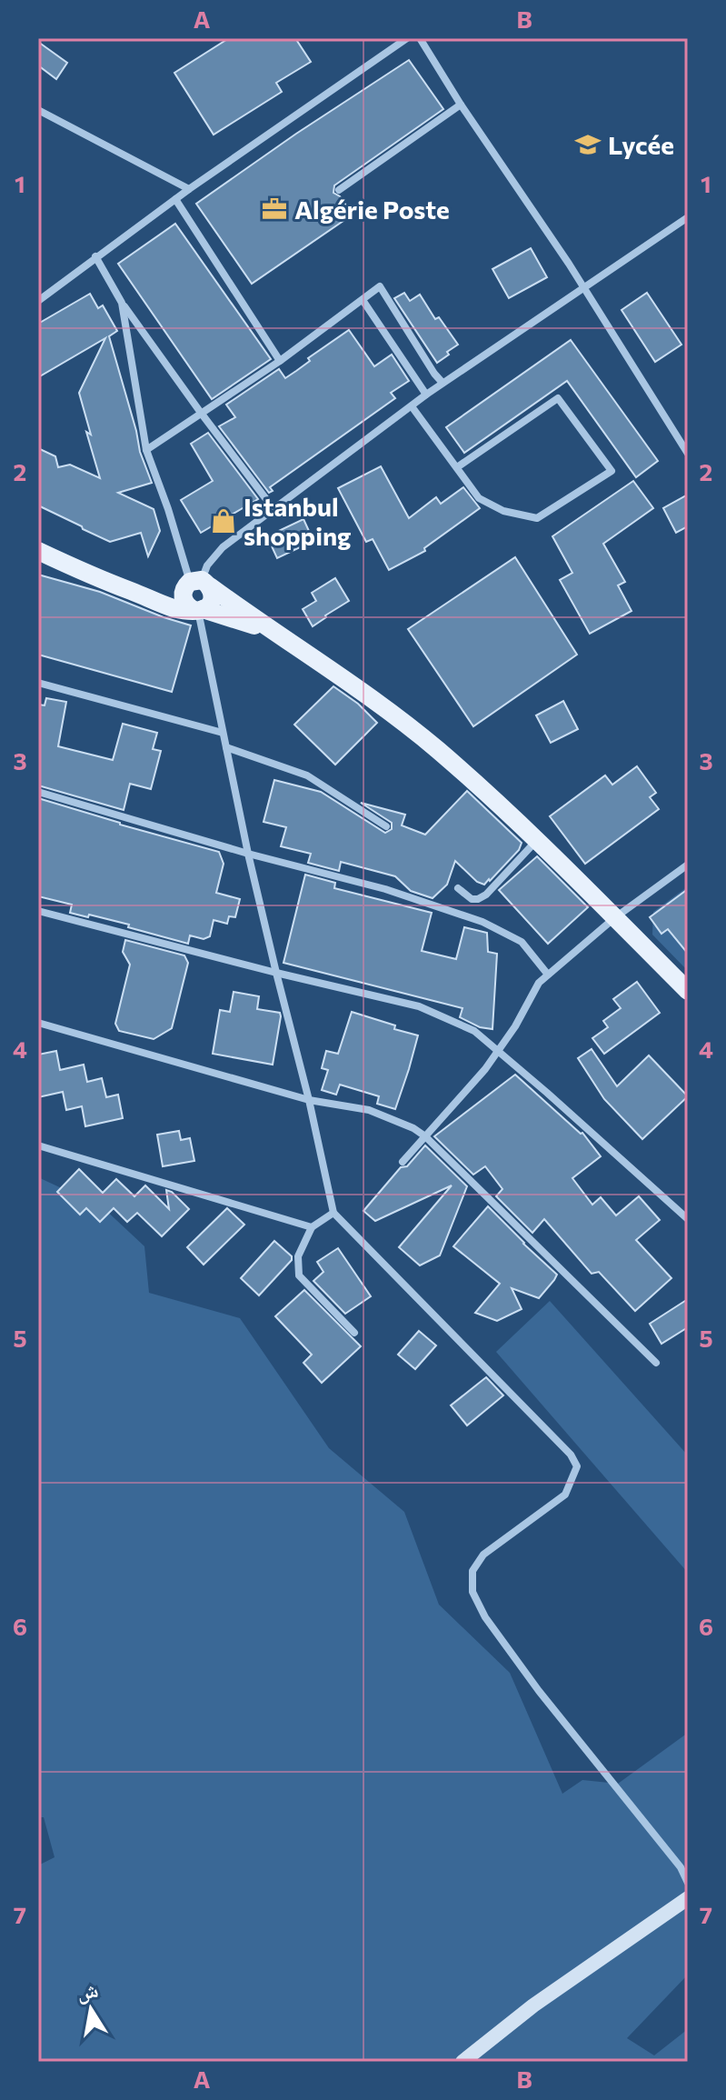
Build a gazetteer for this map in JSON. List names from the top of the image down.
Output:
{
  "places": {
    "school or university": ["Lycée"],
    "office": ["Algérie Poste"],
    "shop": ["Istanbul shopping"]
  },
  "north": "top",
  "grid": {
    "columns": ["A", "B"],
    "rows": [
      "1",
      "2",
      "3",
      "4",
      "5",
      "6",
      "7"
    ]
  }
}
